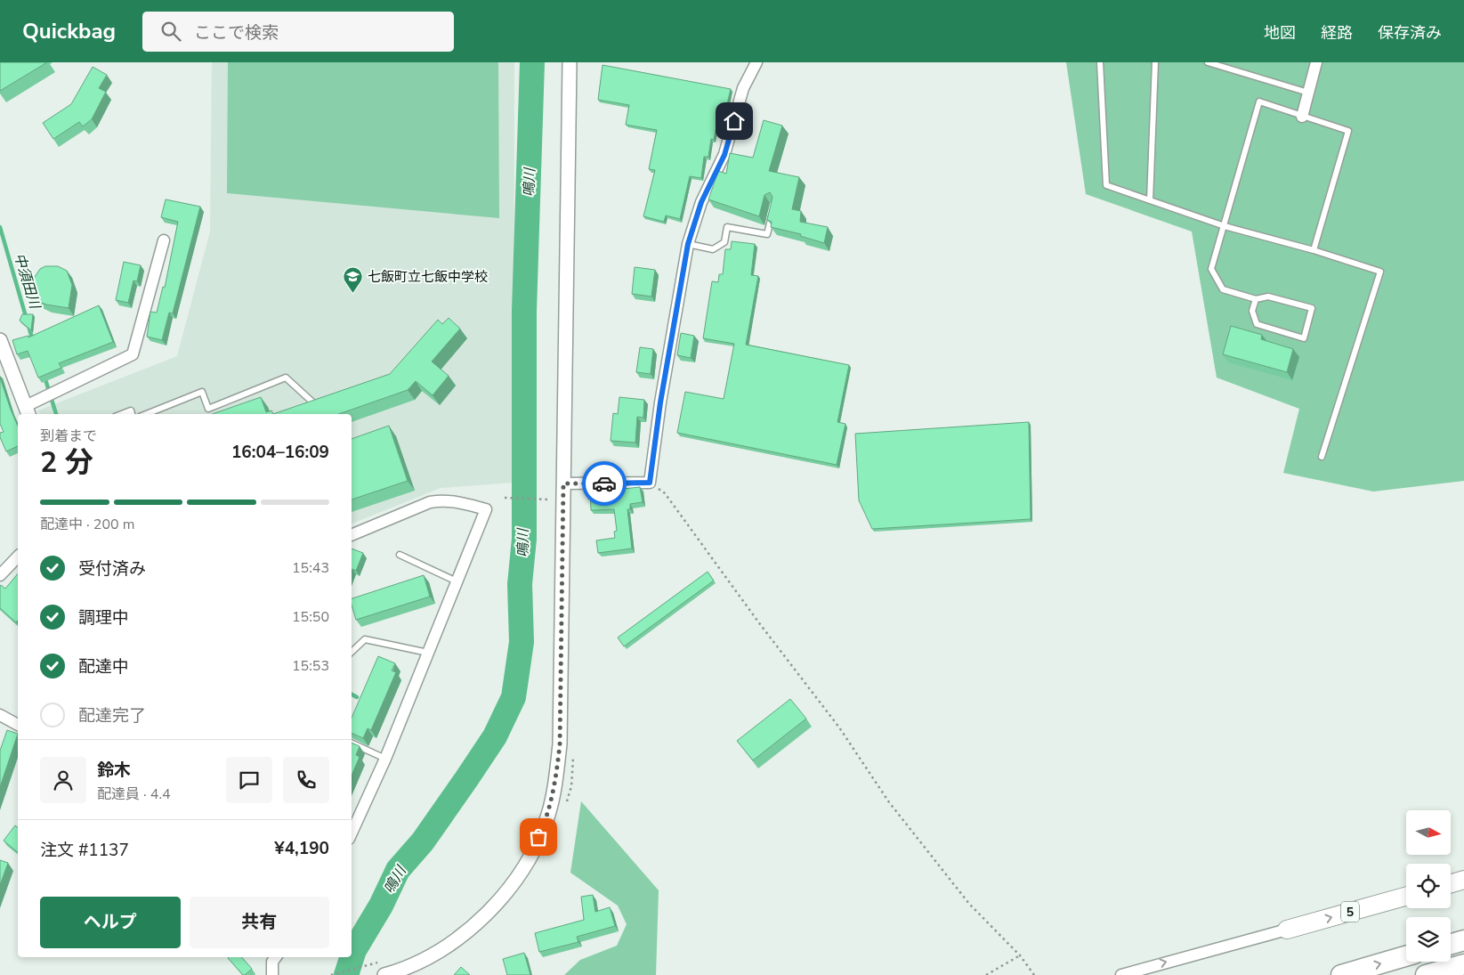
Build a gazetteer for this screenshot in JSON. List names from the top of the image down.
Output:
{
  "streets": {
    "highway": ["5"]
  },
  "water": ["鳴川", "中須田川"],
  "places": {
    "school or university": ["七飯町立七飯中学校"]
  },
  "north": "right",
  "page": {
    "header": "Quickbag",
    "search": "ここで検索",
    "nav": ["地図", "経路", "保存済み"],
    "heading": ["2 分", "到着まで", "16:04–16:09"],
    "panel": [
      "鈴木",
      "配達員 · 4.4",
      "注文 #1137",
      "¥4,190"
    ],
    "bar": "配達中 · 200 m",
    "list": [
      ["受付済み", "15:43"],
      ["調理中", "15:50"],
      ["配達中", "15:53"],
      "配達完了"
    ],
    "buttons": ["ヘルプ", "共有"]
  }
}
